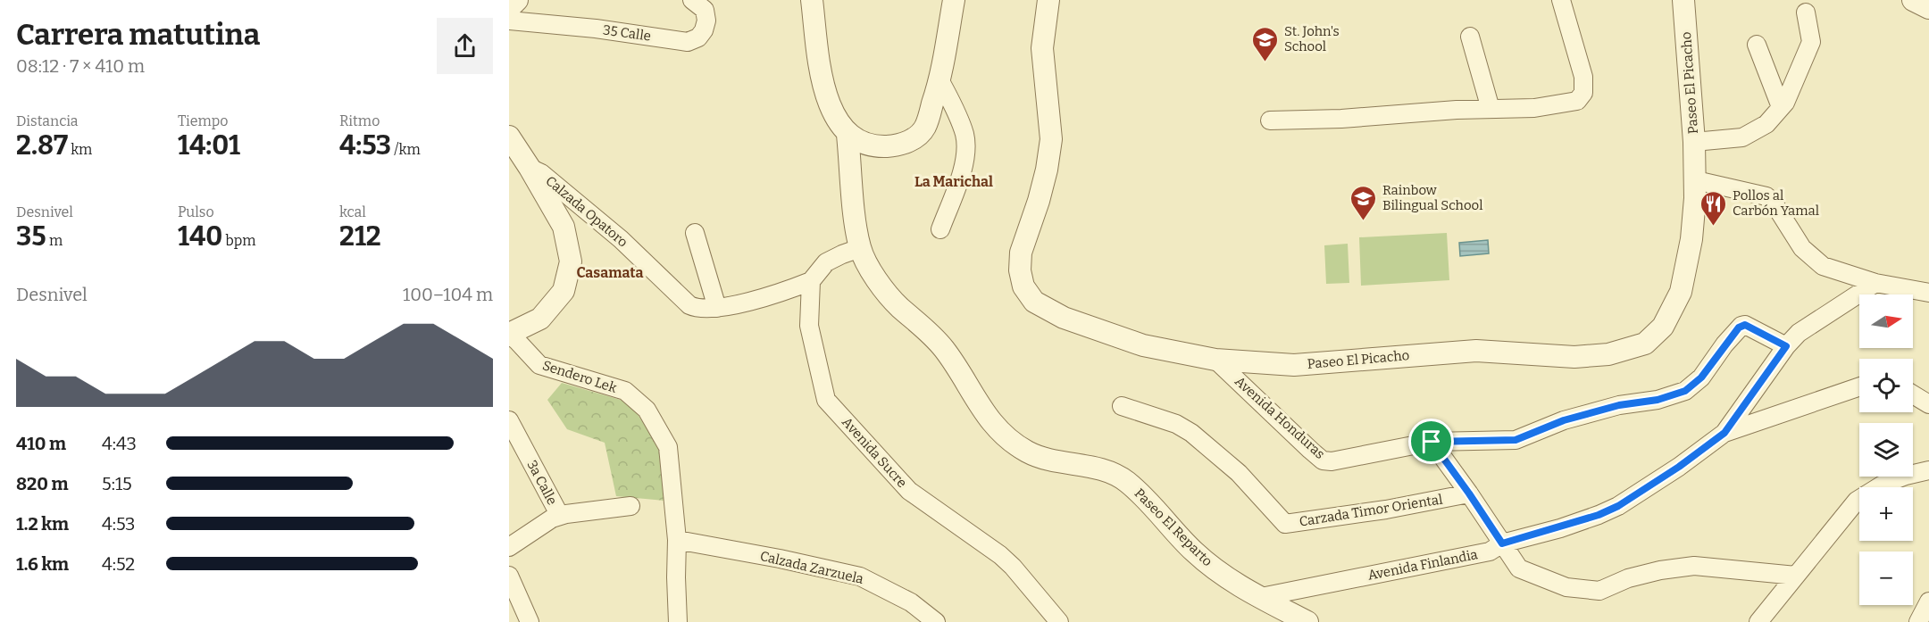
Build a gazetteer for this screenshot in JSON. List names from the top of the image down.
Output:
{
  "streets": {
    "street": [
      "35 Calle",
      "Paseo El Picacho",
      "Calzada Opatoro",
      "Sendero Lek",
      "Avenida Honduras",
      "Avenida Sucre",
      "3a Calle",
      "Carzada Timor Oriental",
      "Paseo El Reparto",
      "Avenida Finlandia",
      "Calzada Zarzuela"
    ]
  },
  "crossings": [
    ["Paseo El Picacho", "Avenida Honduras"],
    ["Calzada Opatoro", "Avenida Sucre"],
    ["Sendero Lek", "Calzada Zarzuela"],
    ["Paseo El Reparto", "Avenida Finlandia"]
  ],
  "districts": ["La Marichal", "Casamata"],
  "places": {
    "school or university": ["St. John's School", "Rainbow Bilingual School"],
    "restaurant": ["Pollos al Carbón Yamal"]
  },
  "north": "right",
  "page": {
    "heading": ["Carrera matutina", "08:12 · 7 × 410 m"],
    "stats": [
      ["Distancia", "2.87 km"],
      ["Tiempo", "14:01"],
      ["Ritmo", "4:53 /km"],
      ["Desnivel", "35 m"],
      ["Pulso", "140 bpm"],
      ["kcal", "212"]
    ],
    "chart": ["Desnivel", "100–104 m"],
    "map_buttons": ["+", "−"],
    "list": [
      {
        "name": "410 m",
        "note": "4:43"
      },
      {
        "name": "820 m",
        "note": "5:15"
      },
      {
        "name": "1.2 km",
        "note": "4:53"
      },
      {
        "name": "1.6 km",
        "note": "4:52"
      }
    ]
  }
}
